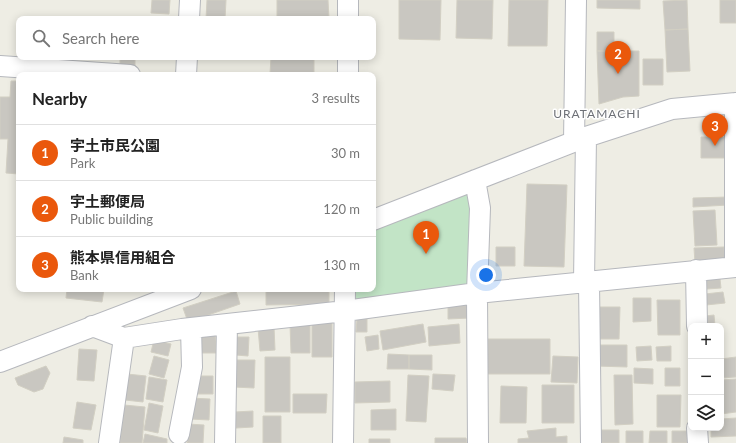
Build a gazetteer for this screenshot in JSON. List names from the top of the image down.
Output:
{
  "districts": ["URATAMACHI"],
  "page": {
    "search": "Search here",
    "pins": ["2", "3", "1"],
    "heading": ["Nearby", "3 results"],
    "list": [
      {
        "mark": "1",
        "name": "宇土市民公園",
        "note": "Park",
        "value": "30 m"
      },
      {
        "mark": "2",
        "name": "宇土郵便局",
        "note": "Public building",
        "value": "120 m"
      },
      {
        "mark": "3",
        "name": "熊本県信用組合",
        "note": "Bank",
        "value": "130 m"
      }
    ],
    "map_buttons": ["+", "−"]
  }
}
